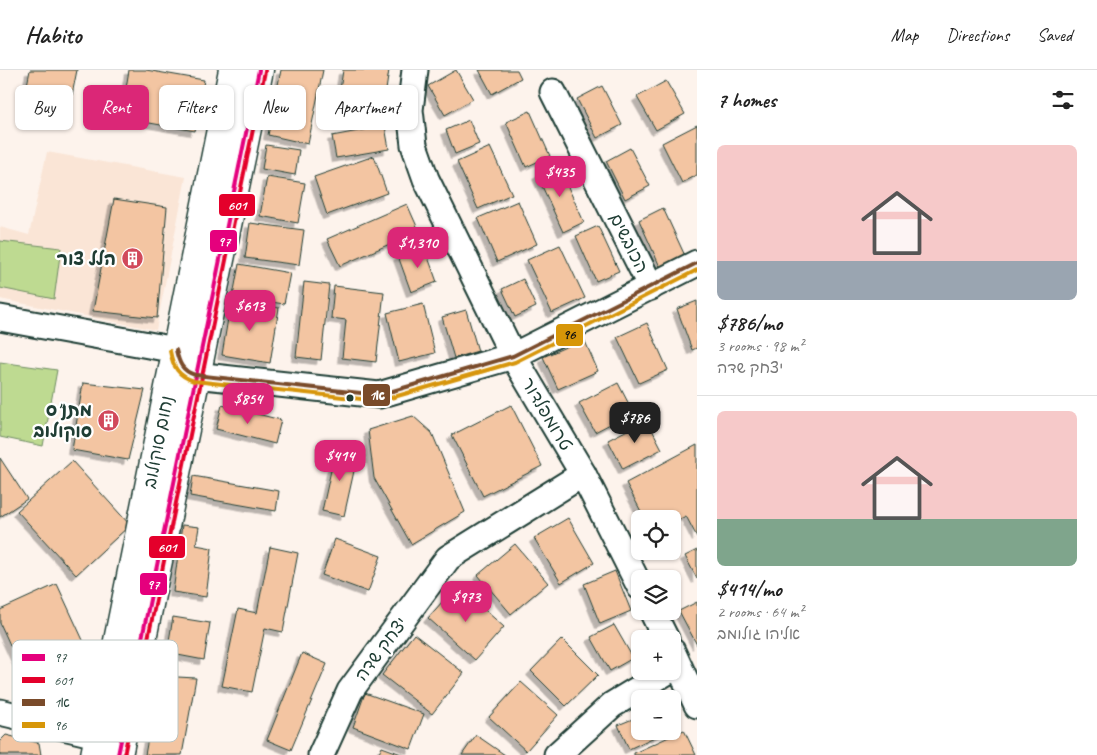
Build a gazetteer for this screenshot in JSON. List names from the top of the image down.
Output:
{
  "streets": {
    "main road": ["נחום סוקולוב"],
    "street": ["הכובשים", "טרומפלדור", "יצחק שדה"]
  },
  "crossings": [
    ["טרומפלדור", "יצחק שדה"]
  ],
  "places": {
    "building": ["הלל צור", "מתנ\"ס סוקולוב"]
  },
  "lines": [
    "transit line 97",
    "transit line 601",
    "transit line 1א",
    "transit line 96"
  ],
  "legend": [
    "97",
    "601",
    "1א",
    "96"
  ],
  "page": {
    "header": "Habito",
    "nav": ["Map", "Directions", "Saved"],
    "heading": "7 homes",
    "chip": [
      "Buy",
      "Rent",
      "Filters",
      "New",
      "Apartment"
    ],
    "list": [
      {
        "name": "$786/mo",
        "note": "3 rooms · 98 m² · יצחק שדה"
      },
      {
        "name": "$414/mo",
        "note": "2 rooms · 64 m² · אליהו גולומב"
      }
    ],
    "price": [
      "$435",
      "$1,310",
      "$613",
      "$854",
      "$786",
      "$414",
      "$973"
    ],
    "map_buttons": ["+", "−"]
  }
}
